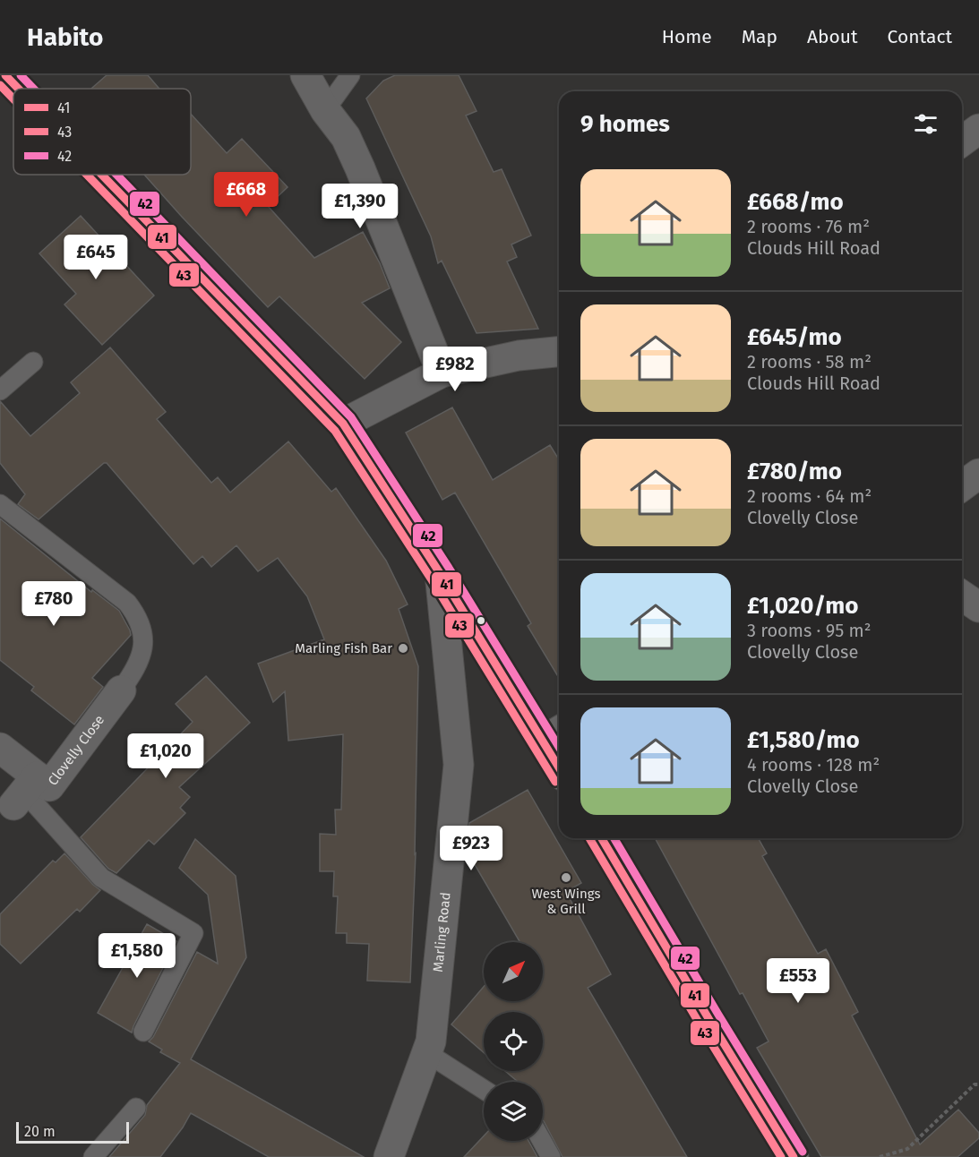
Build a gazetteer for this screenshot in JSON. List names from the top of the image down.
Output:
{
  "streets": {
    "street": ["Clovelly Close", "Marling Road"]
  },
  "places": ["Marling Fish Bar", "West Wings & Grill"],
  "lines": ["transit line 41", "transit line 42", "transit line 43"],
  "legend": ["41", "43", "42"],
  "scale_bar": "20 m",
  "north": "top right",
  "page": {
    "header": "Habito",
    "nav": [
      "Home",
      "Map",
      "About",
      "Contact"
    ],
    "heading": "9 homes",
    "list": [
      {
        "name": "£668/mo",
        "note": "2 rooms · 76 m² · Clouds Hill Road"
      },
      {
        "name": "£645/mo",
        "note": "2 rooms · 58 m² · Clouds Hill Road"
      },
      {
        "name": "£780/mo",
        "note": "2 rooms · 64 m² · Clovelly Close"
      },
      {
        "name": "£1,020/mo",
        "note": "3 rooms · 95 m² · Clovelly Close"
      },
      {
        "name": "£1,580/mo",
        "note": "4 rooms · 128 m² · Clovelly Close"
      }
    ],
    "price": [
      "£668",
      "£1,390",
      "£645",
      "£982",
      "£780",
      "£1,020",
      "£923",
      "£1,580",
      "£553"
    ],
    "scale": "20 m"
  }
}
